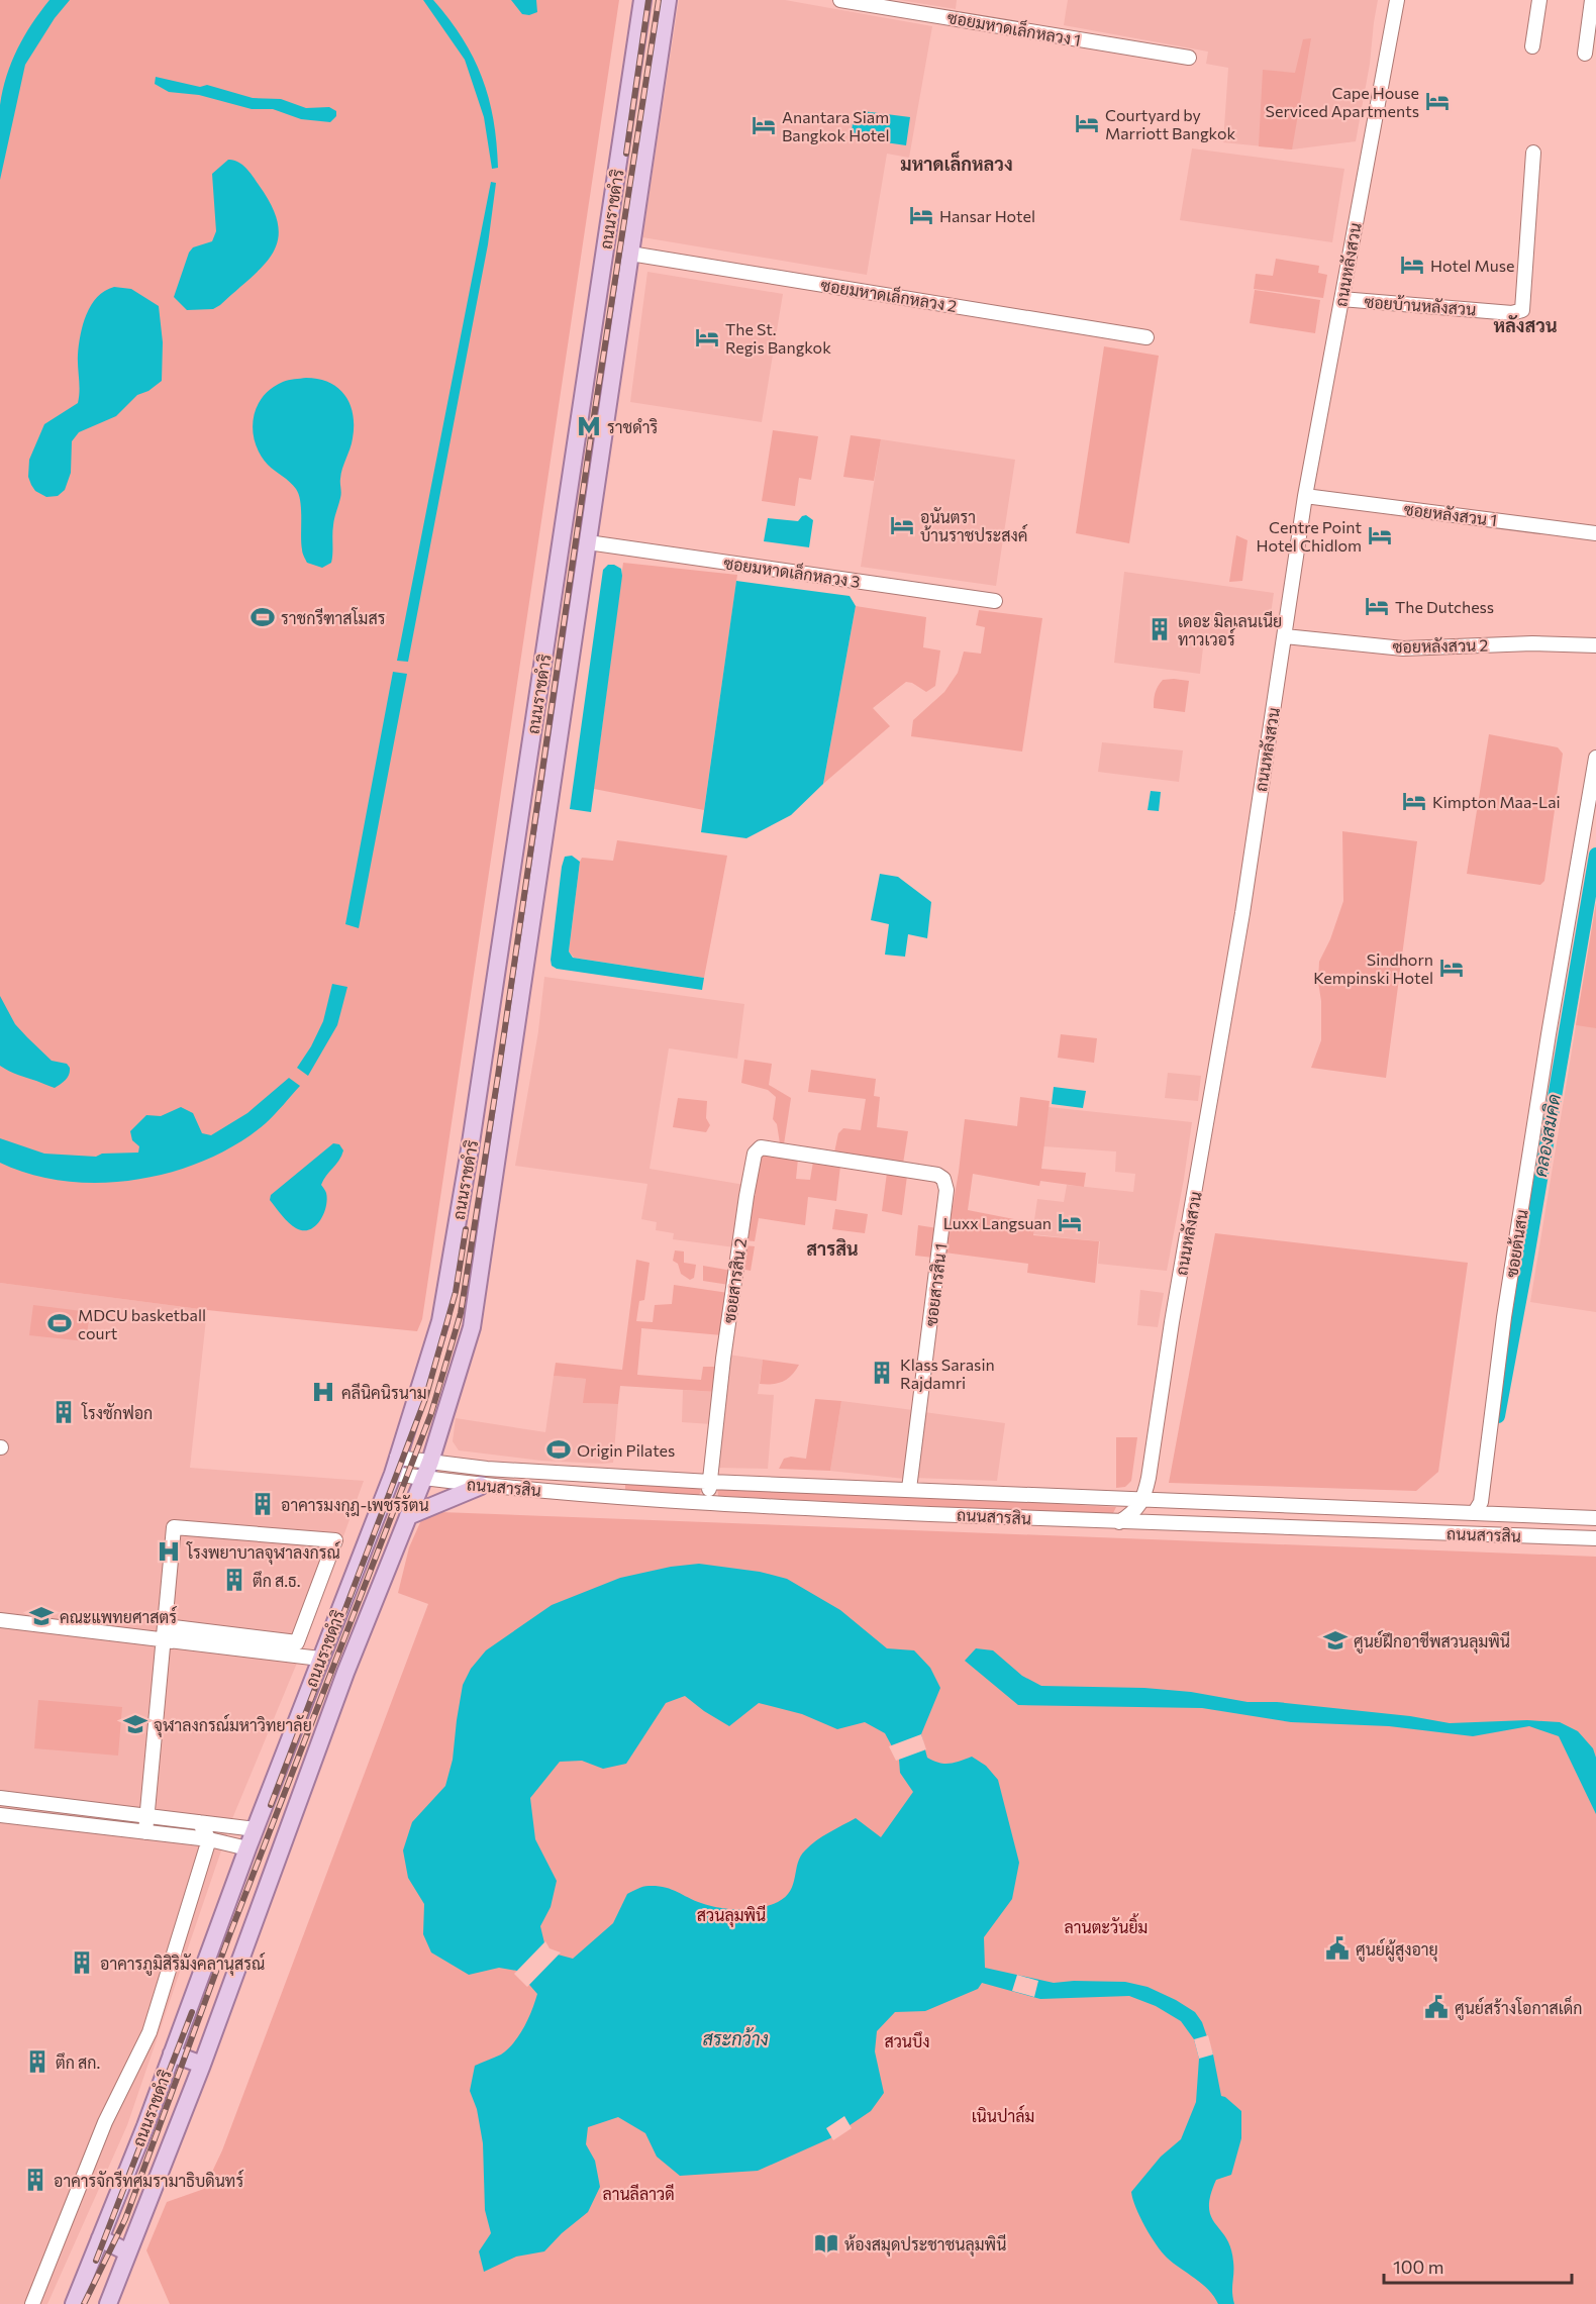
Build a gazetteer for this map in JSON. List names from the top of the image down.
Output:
{
  "streets": {
    "main road": ["ถนนราชดำริ"],
    "street": [
      "ซอยมหาดเล็กหลวง 1",
      "ถนนหลังสวน",
      "ซอยมหาดเล็กหลวง 2",
      "ซอยบ้านหลังสวน",
      "ซอยหลังสวน 1",
      "ซอยมหาดเล็กหลวง 3",
      "ซอยหลังสวน 2",
      "ซอยต้นสน",
      "ซอยสารสิน 2",
      "ซอยสารสิน 1",
      "ถนนสารสิน"
    ]
  },
  "crossings": [
    ["ถนนราชดำริ", "ซอยมหาดเล็กหลวง 2"],
    ["ถนนราชดำริ", "ซอยมหาดเล็กหลวง 3"],
    ["ถนนราชดำริ", "ถนนสารสิน"],
    ["ถนนหลังสวน", "ซอยบ้านหลังสวน"],
    ["ถนนหลังสวน", "ซอยหลังสวน 1"],
    ["ถนนหลังสวน", "ซอยหลังสวน 2"],
    ["ถนนหลังสวน", "ถนนสารสิน"],
    ["ซอยต้นสน", "ถนนสารสิน"],
    ["ซอยสารสิน 2", "ซอยสารสิน 1"],
    ["ซอยสารสิน 2", "ถนนสารสิน"],
    ["ซอยสารสิน 1", "ถนนสารสิน"]
  ],
  "districts": ["มหาดเล็กหลวง", "หลังสวน", "สารสิน"],
  "water": ["คลองสมคิด", "สระกว้าง"],
  "parks": [
    "สวนลุมพินี",
    "ลานตะวันยิ้ม",
    "สวนบึง",
    "เนินปาล์ม",
    "ลานลีลาวดี"
  ],
  "places": {
    "hotel": [
      "Cape House Serviced Apartments",
      "Courtyard by Marriott Bangkok",
      "Anantara Siam Bangkok Hotel",
      "Hansar Hotel",
      "Hotel Muse",
      "The St. Regis Bangkok",
      "อนันตรา บ้านราชประสงค์",
      "Centre Point Hotel Chidlom",
      "The Dutchess",
      "Kimpton Maa-Lai",
      "Sindhorn Kempinski Hotel",
      "Luxx Langsuan"
    ],
    "metro station": ["ราชดำริ"],
    "sports": ["ราชกรีฑาสโมสร", "MDCU basketball court", "Origin Pilates"],
    "building": [
      "เดอะ มิลเลนเนีย ทาวเวอร์",
      "Klass Sarasin Rajdamri",
      "โรงซักฟอก",
      "อาคารมงกุฎ-เพชรรัตน",
      "ตึก ส.ธ.",
      "อาคารภูมิสิริมังคลานุสรณ์",
      "ตึก สก.",
      "อาคารจักรีทศมรามาธิบดินทร์"
    ],
    "hospital": ["คลีนิคนิรนาม", "โรงพยาบาลจุฬาลงกรณ์"],
    "school or university": ["คณะแพทยศาสตร์", "ศูนย์ฝึกอาชีพสวนลุมพินี", "จุฬาลงกรณ์มหาวิทยาลัย"],
    "public building": ["ศูนย์ผู้สูงอายุ", "ศูนย์สร้างโอกาสเด็ก"],
    "library": ["ห้องสมุดประชาชนลุมพินี"]
  },
  "scale_bar": "100 m"
}
